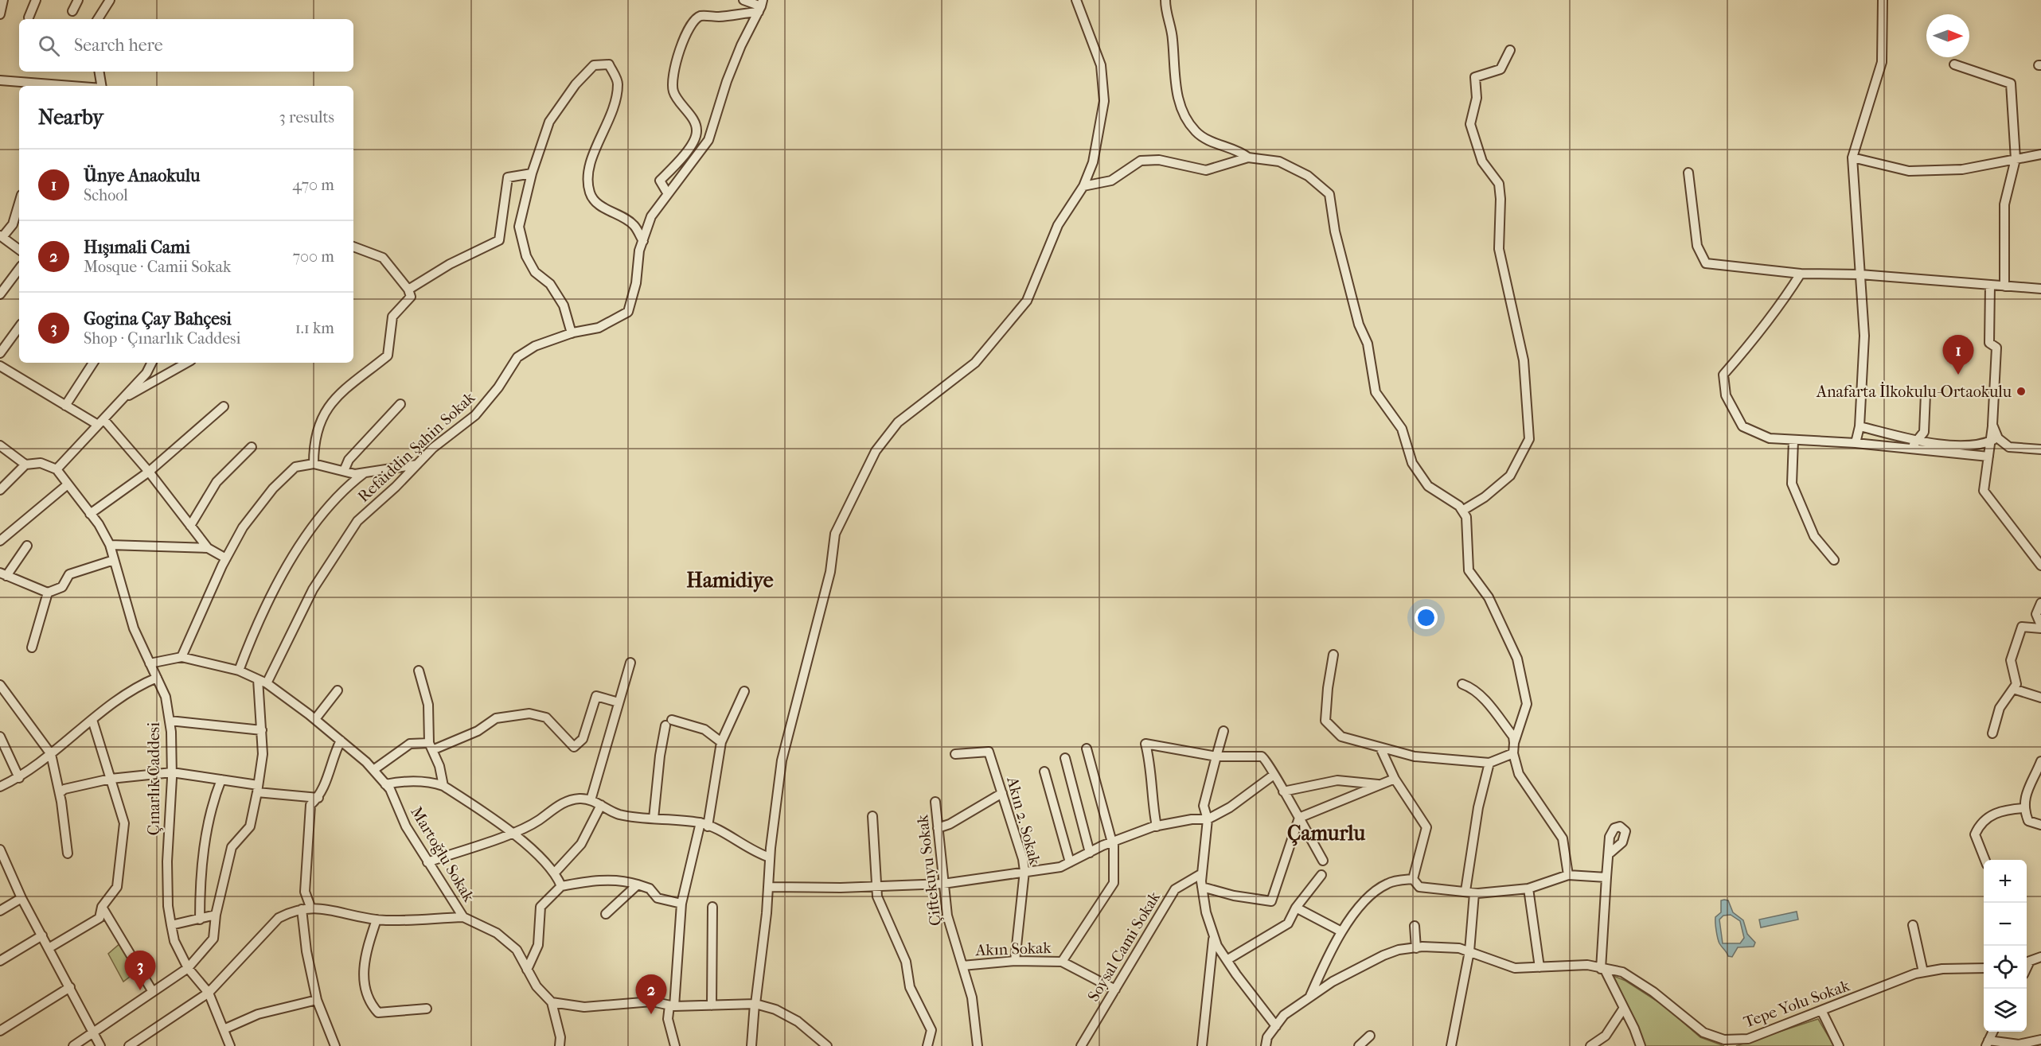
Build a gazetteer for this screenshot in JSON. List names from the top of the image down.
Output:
{
  "streets": {
    "street": [
      "Refaiddin Şahin Sokak",
      "Çınarlık Caddesi",
      "Akın 2. Sokak",
      "Martoğlu Sokak",
      "Çiftekuyu Sokak",
      "Soysal Cami Sokak",
      "Akın Sokak",
      "Tepe Yolu Sokak"
    ]
  },
  "crossings": [
    ["Refaiddin Şahin Sokak", "Martoğlu Sokak"],
    ["Akın 2. Sokak", "Akın Sokak"],
    ["Çiftekuyu Sokak", "Akın Sokak"],
    ["Soysal Cami Sokak", "Akın Sokak"]
  ],
  "districts": ["Hamidiye", "Çamurlu"],
  "places": ["Anafarta İlkokulu-Ortaokulu"],
  "north": "right",
  "page": {
    "search": "Search here",
    "heading": ["Nearby", "3 results"],
    "list": [
      {
        "mark": "1",
        "name": "Ünye Anaokulu",
        "note": "School",
        "value": "470 m"
      },
      {
        "mark": "2",
        "name": "Hışımali Cami",
        "note": "Mosque · Camii Sokak",
        "value": "700 m"
      },
      {
        "mark": "3",
        "name": "Gogina Çay Bahçesi",
        "note": "Shop · Çınarlık Caddesi",
        "value": "1.1 km"
      }
    ],
    "pins": ["1", "3", "2"],
    "map_buttons": ["+", "−"]
  }
}
